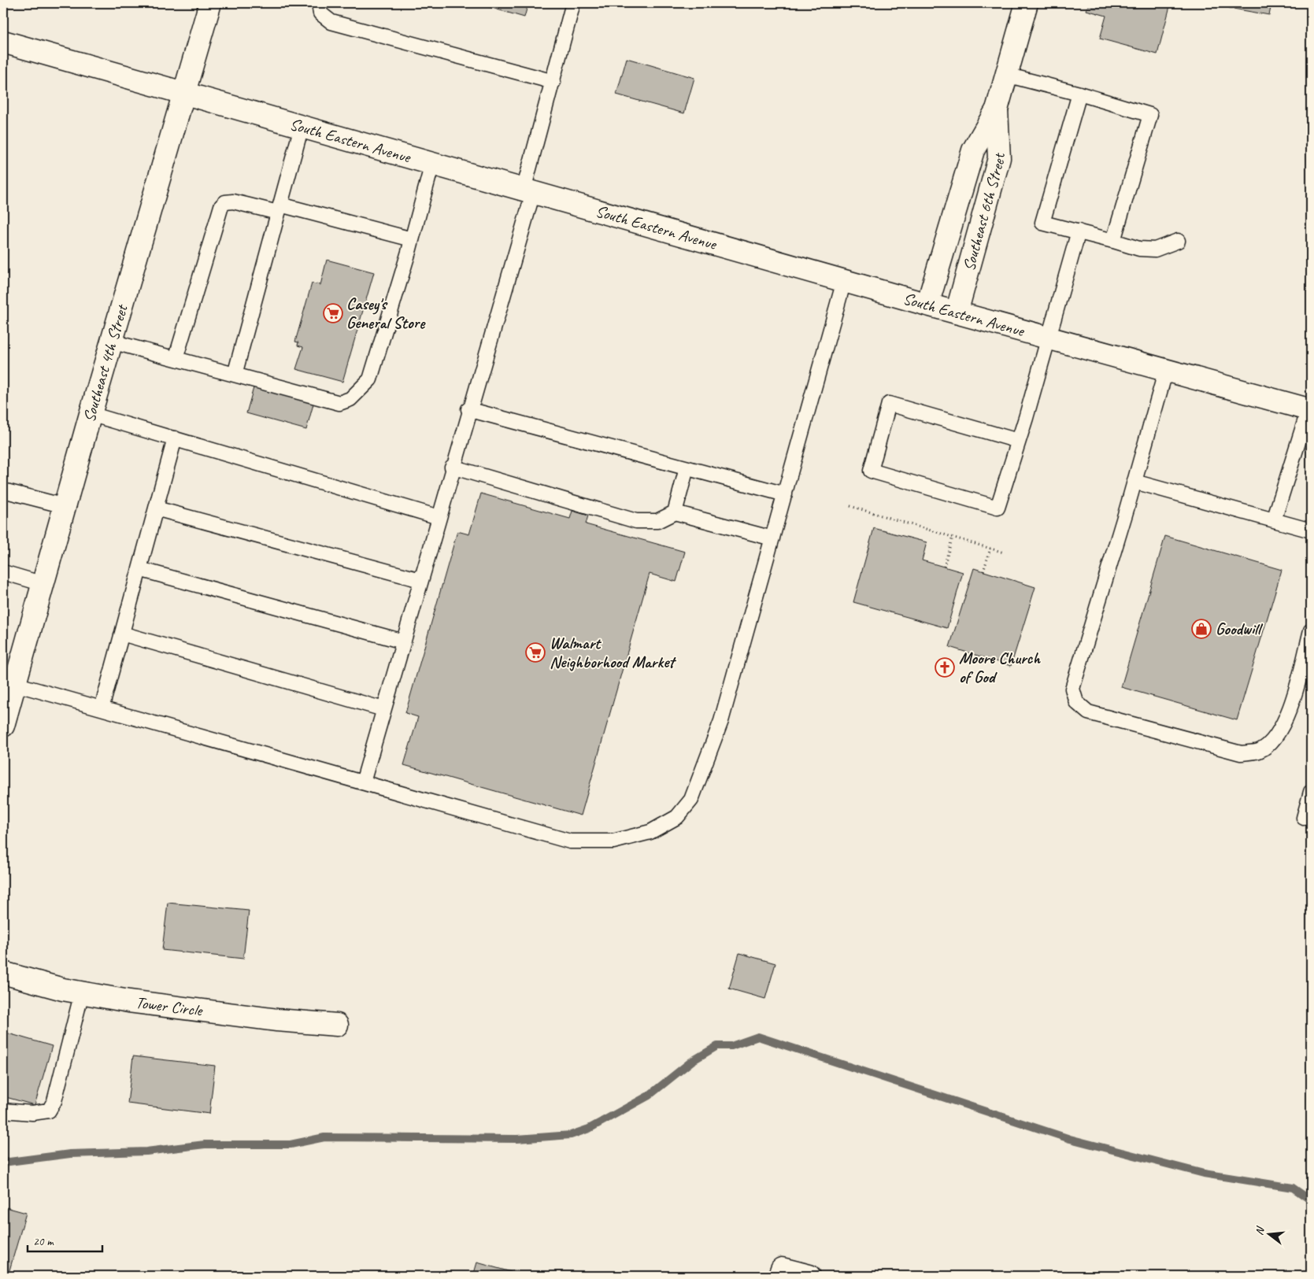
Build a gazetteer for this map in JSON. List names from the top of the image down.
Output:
{
  "streets": {
    "main road": [
      "South Eastern Avenue",
      "Southeast 6th Street",
      "Southeast 4th Street",
      "Tower Circle"
    ]
  },
  "crossings": [
    ["South Eastern Avenue", "Southeast 6th Street"],
    ["South Eastern Avenue", "Southeast 4th Street"]
  ],
  "places": {
    "supermarket": ["Casey's General Store", "Walmart Neighborhood Market"],
    "shop": ["Goodwill"],
    "church": ["Moore Church of God"]
  },
  "scale_bar": "20 m",
  "north": "left"
}
